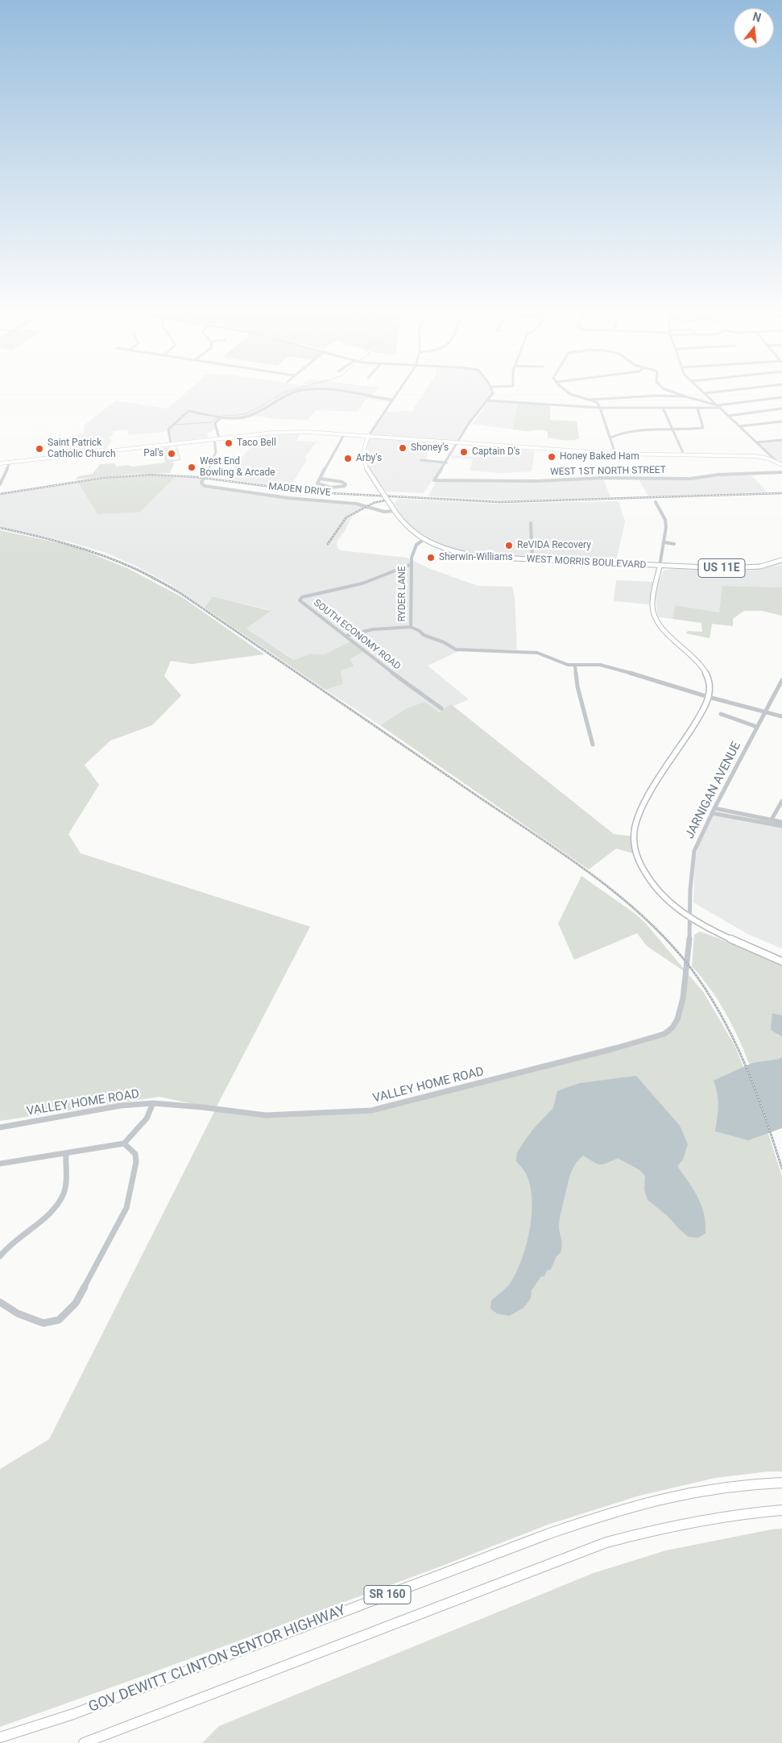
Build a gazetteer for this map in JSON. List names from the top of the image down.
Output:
{
  "streets": {
    "highway": ["SR 160", "GOV DEWITT CLINTON SENTOR HIGHWAY"],
    "main road": ["WEST MORRIS BOULEVARD", "US 11E"],
    "street": [
      "WEST 1ST NORTH STREET",
      "MADEN DRIVE",
      "RYDER LANE",
      "SOUTH ECONOMY ROAD",
      "JARNIGAN AVENUE",
      "VALLEY HOME ROAD"
    ]
  },
  "crossings": [
    ["MADEN DRIVE", "WEST MORRIS BOULEVARD"],
    ["WEST MORRIS BOULEVARD", "RYDER LANE"],
    ["RYDER LANE", "SOUTH ECONOMY ROAD"],
    ["RYDER LANE", "JARNIGAN AVENUE"],
    ["JARNIGAN AVENUE", "VALLEY HOME ROAD"]
  ],
  "places": [
    "Taco Bell",
    "Shoney's",
    "Saint Patrick Catholic Church",
    "Captain D's",
    "Pal's",
    "Honey Baked Ham",
    "Arby's",
    "West End Bowling & Arcade",
    "ReVIDA Recovery",
    "Sherwin-Williams"
  ],
  "north": "top"
}
